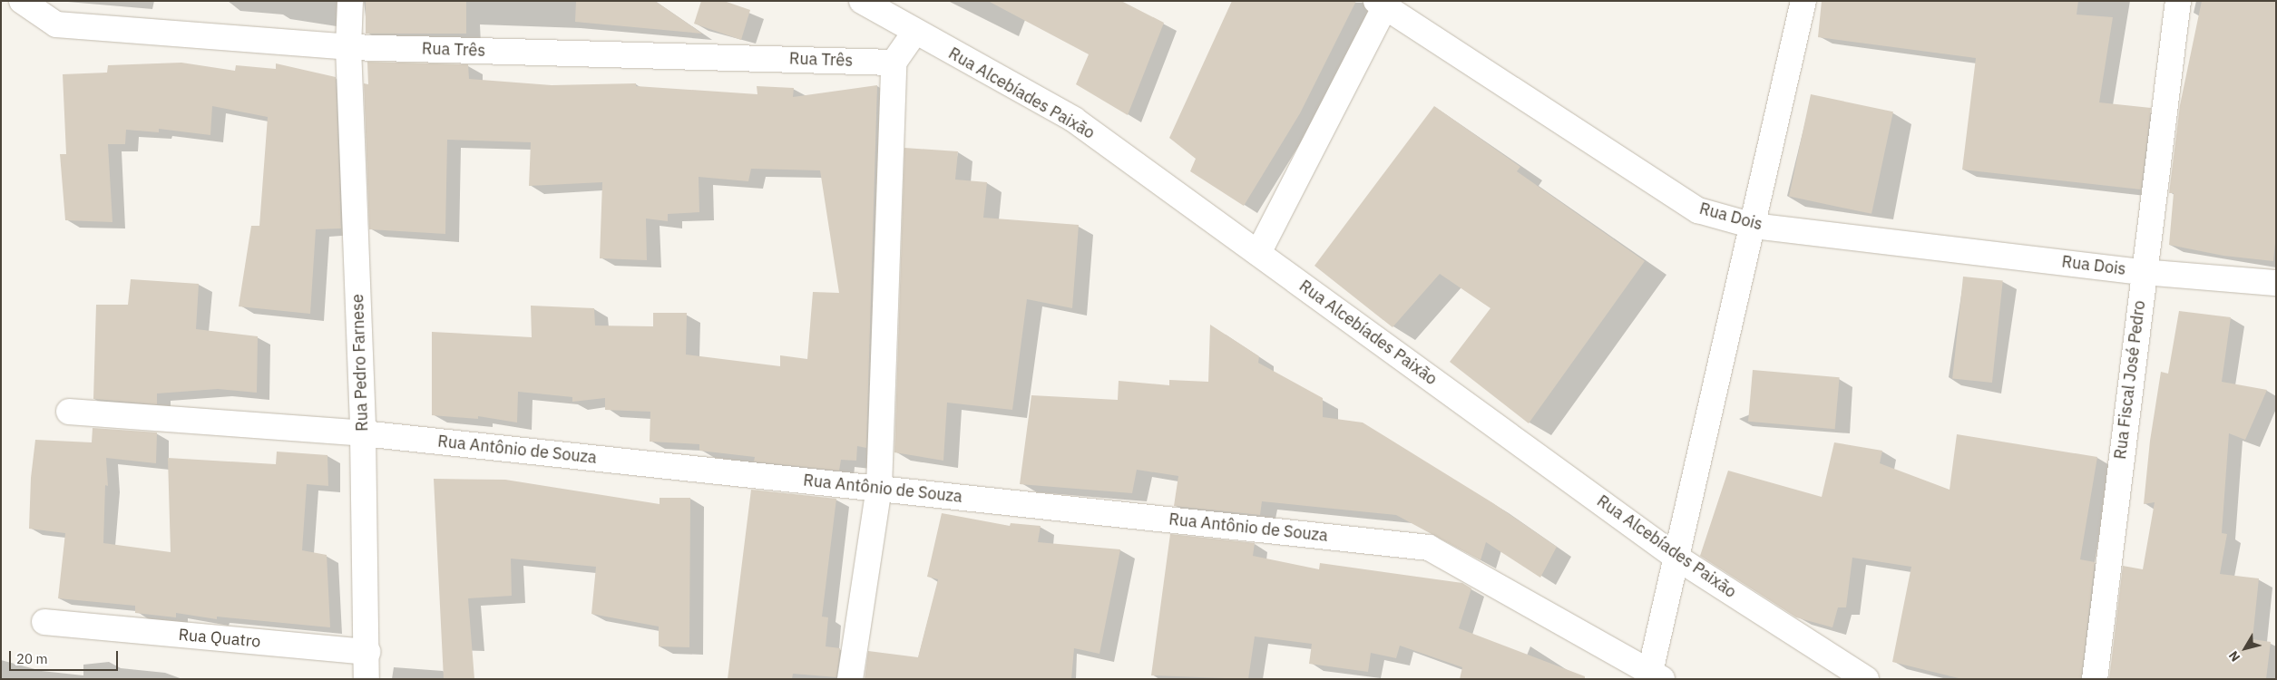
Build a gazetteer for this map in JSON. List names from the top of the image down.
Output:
{
  "streets": {
    "street": [
      "Rua Três",
      "Rua Alcebíades Paixão",
      "Rua Dois",
      "Rua Pedro Farnese",
      "Rua Fiscal José Pedro",
      "Rua Antônio de Souza",
      "Rua Quatro"
    ]
  },
  "crossings": [
    ["Rua Três", "Rua Pedro Farnese"],
    ["Rua Dois", "Rua Fiscal José Pedro"],
    ["Rua Pedro Farnese", "Rua Antônio de Souza"],
    ["Rua Pedro Farnese", "Rua Quatro"]
  ],
  "scale_bar": "20 m",
  "north": "bottom left"
}
